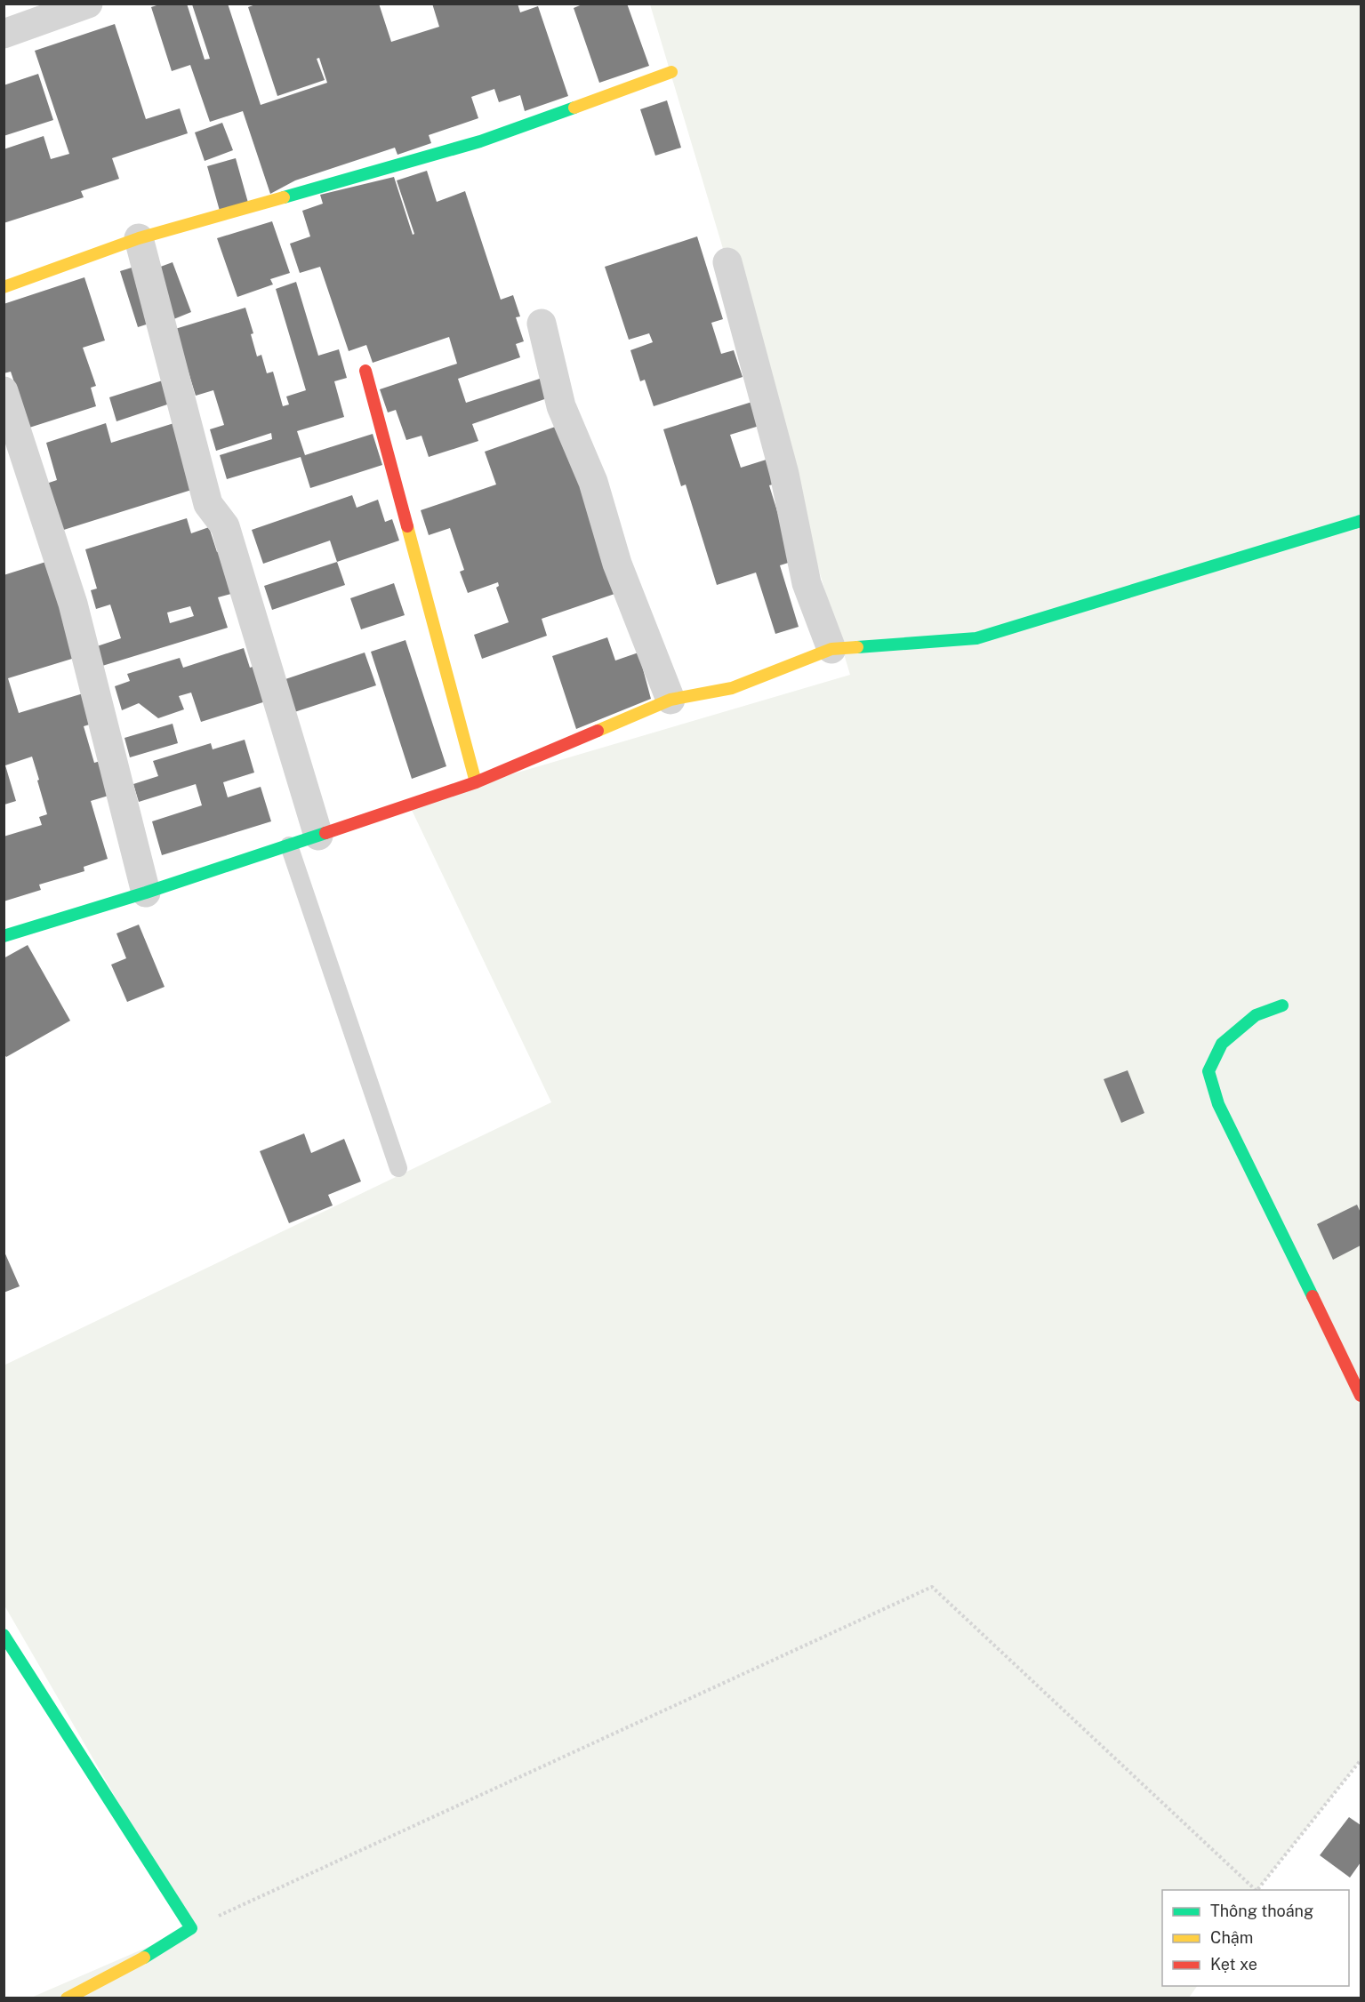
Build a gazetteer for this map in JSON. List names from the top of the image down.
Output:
{
  "legend": ["Thông thoáng", "Chậm", "Kẹt xe"]
}
